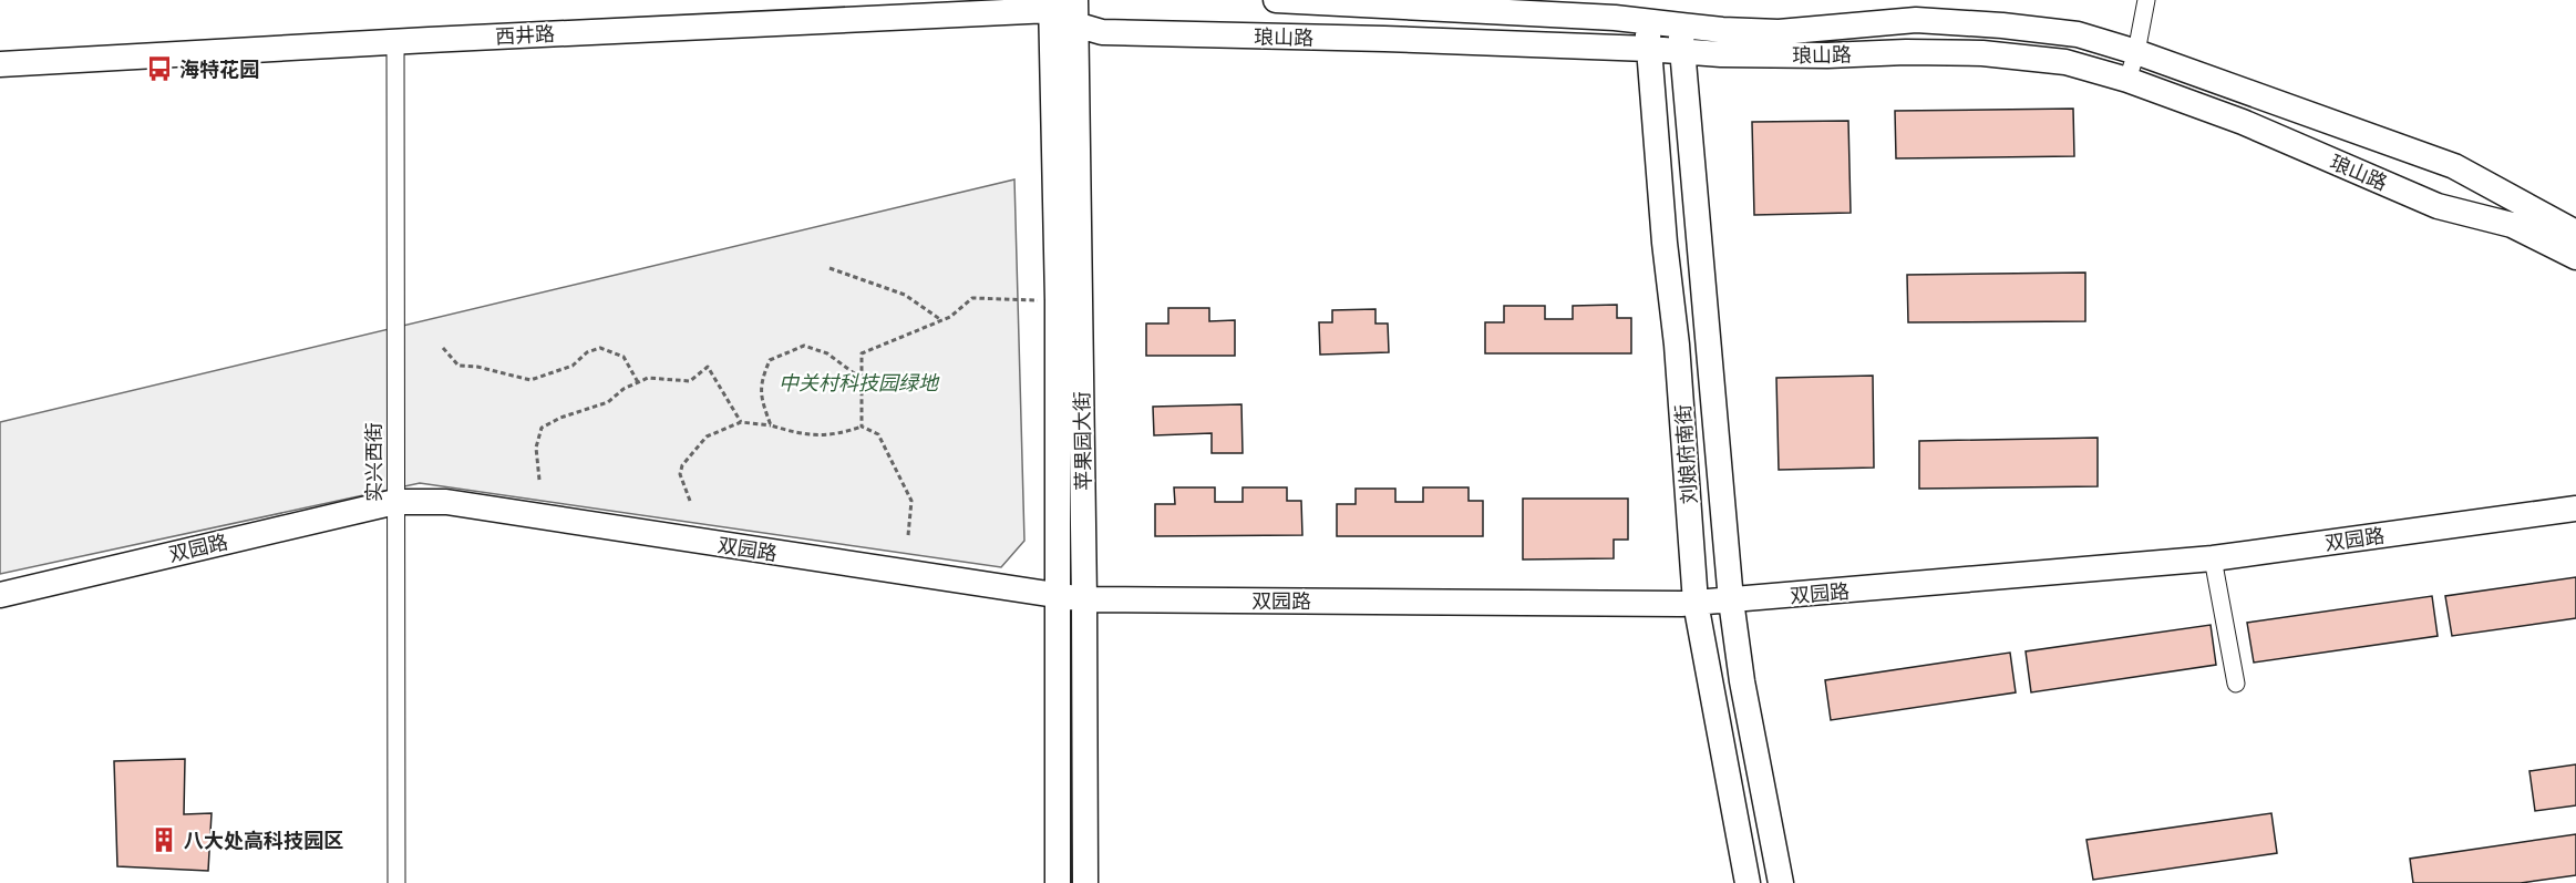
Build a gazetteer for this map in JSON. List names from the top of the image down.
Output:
{
  "streets": {
    "main road": [
      "西井路",
      "琅山路",
      "苹果园大街",
      "刘娘府南街",
      "双园路"
    ],
    "street": ["实兴西街"]
  },
  "crossings": [
    ["西井路", "琅山路"],
    ["西井路", "苹果园大街"],
    ["西井路", "实兴西街"],
    ["琅山路", "苹果园大街"],
    ["琅山路", "刘娘府南街"],
    ["苹果园大街", "双园路"],
    ["刘娘府南街", "双园路"],
    ["实兴西街", "双园路"]
  ],
  "parks": ["中关村科技园绿地"],
  "places": {
    "bus stop": ["海特花园"],
    "building": ["八大处高科技园区"]
  }
}
